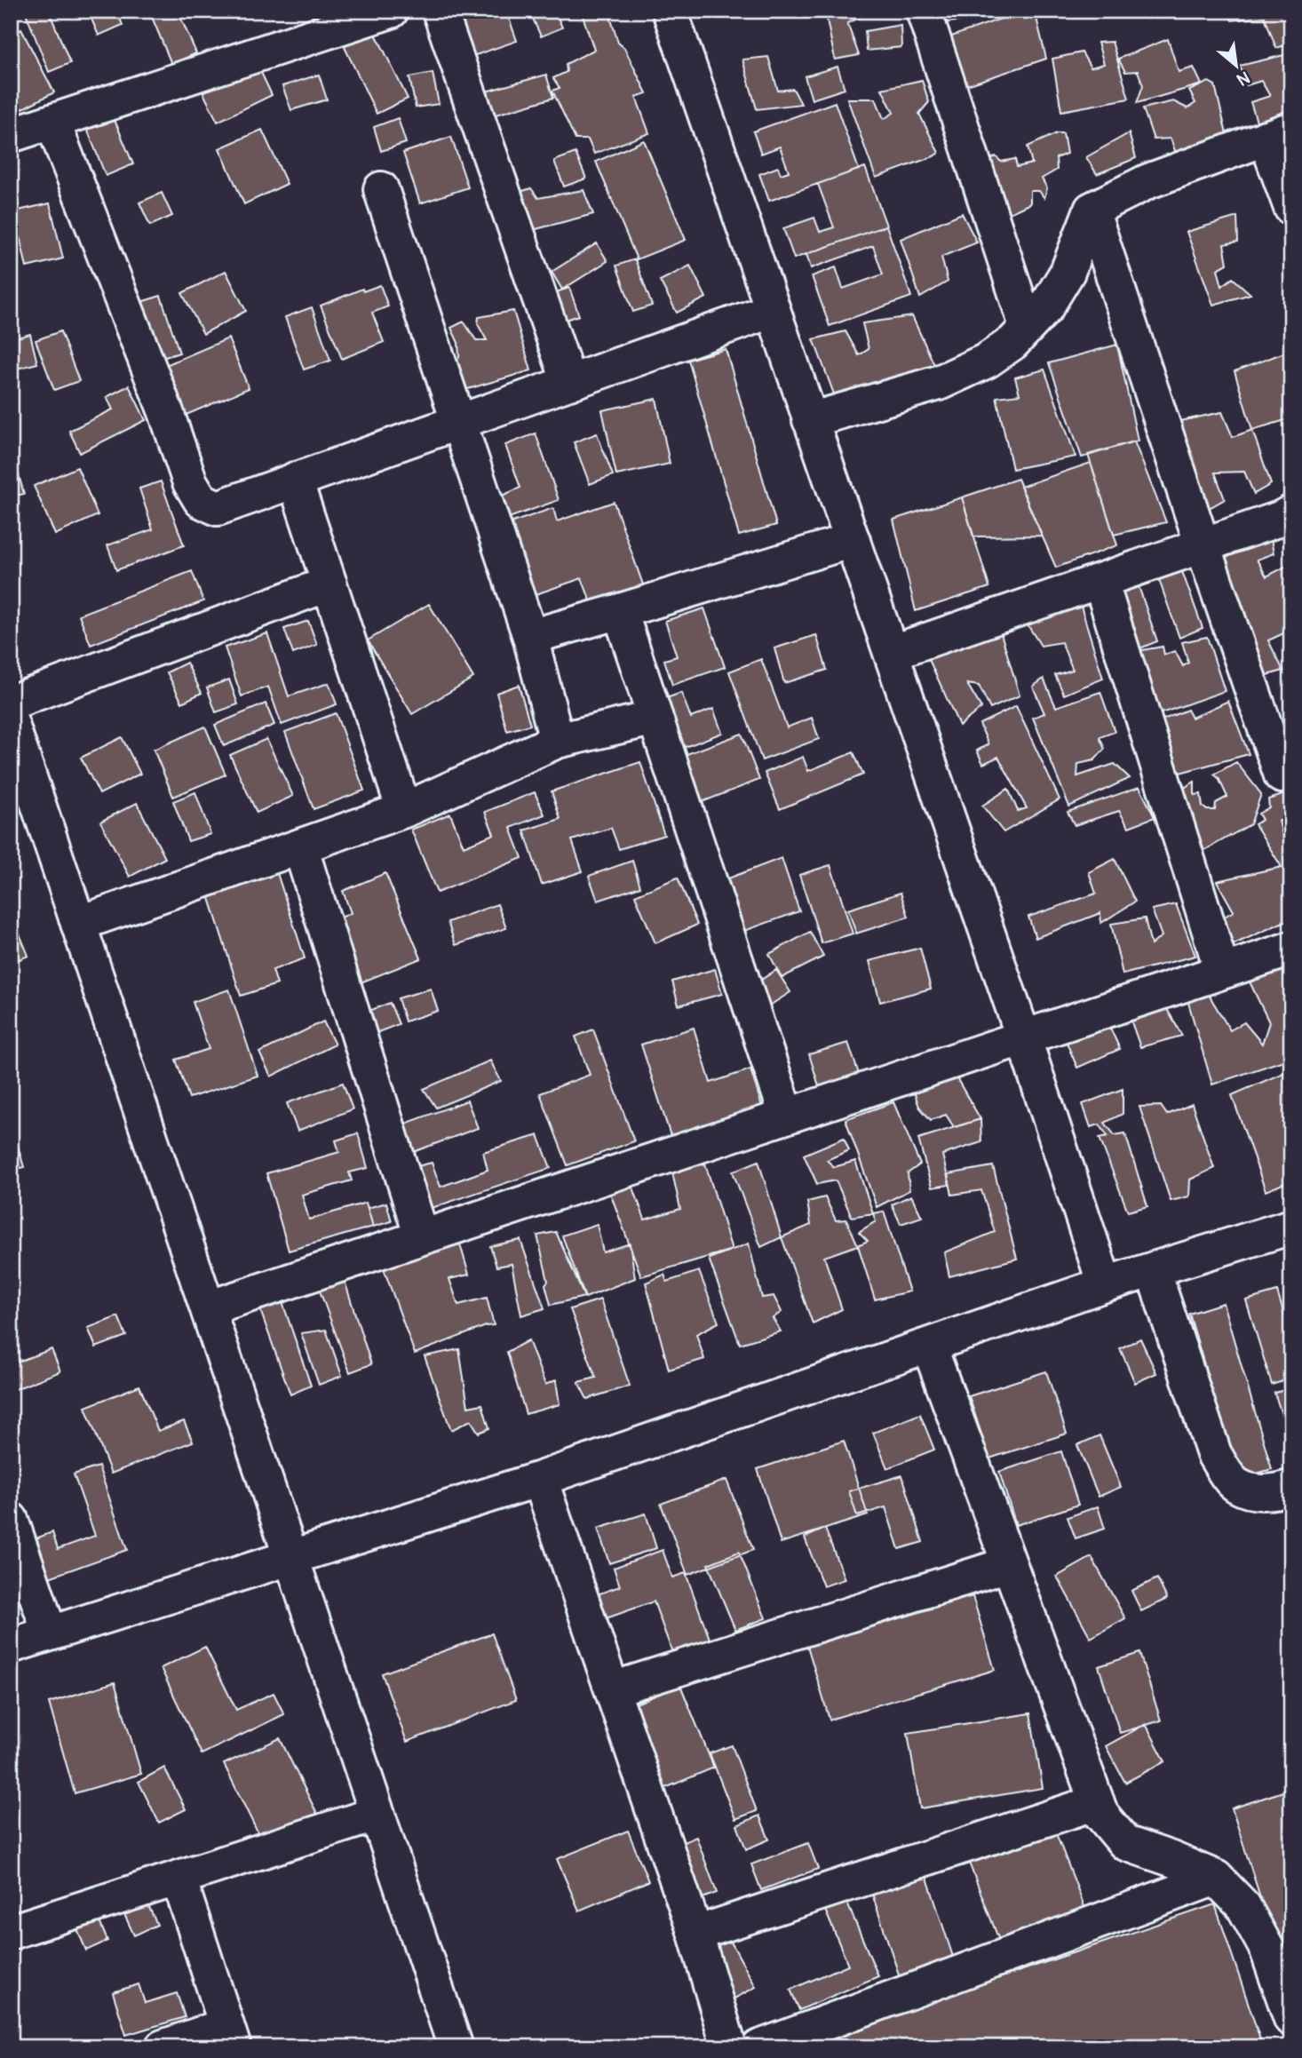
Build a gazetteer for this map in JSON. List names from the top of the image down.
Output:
{
  "north": "bottom right"
}
